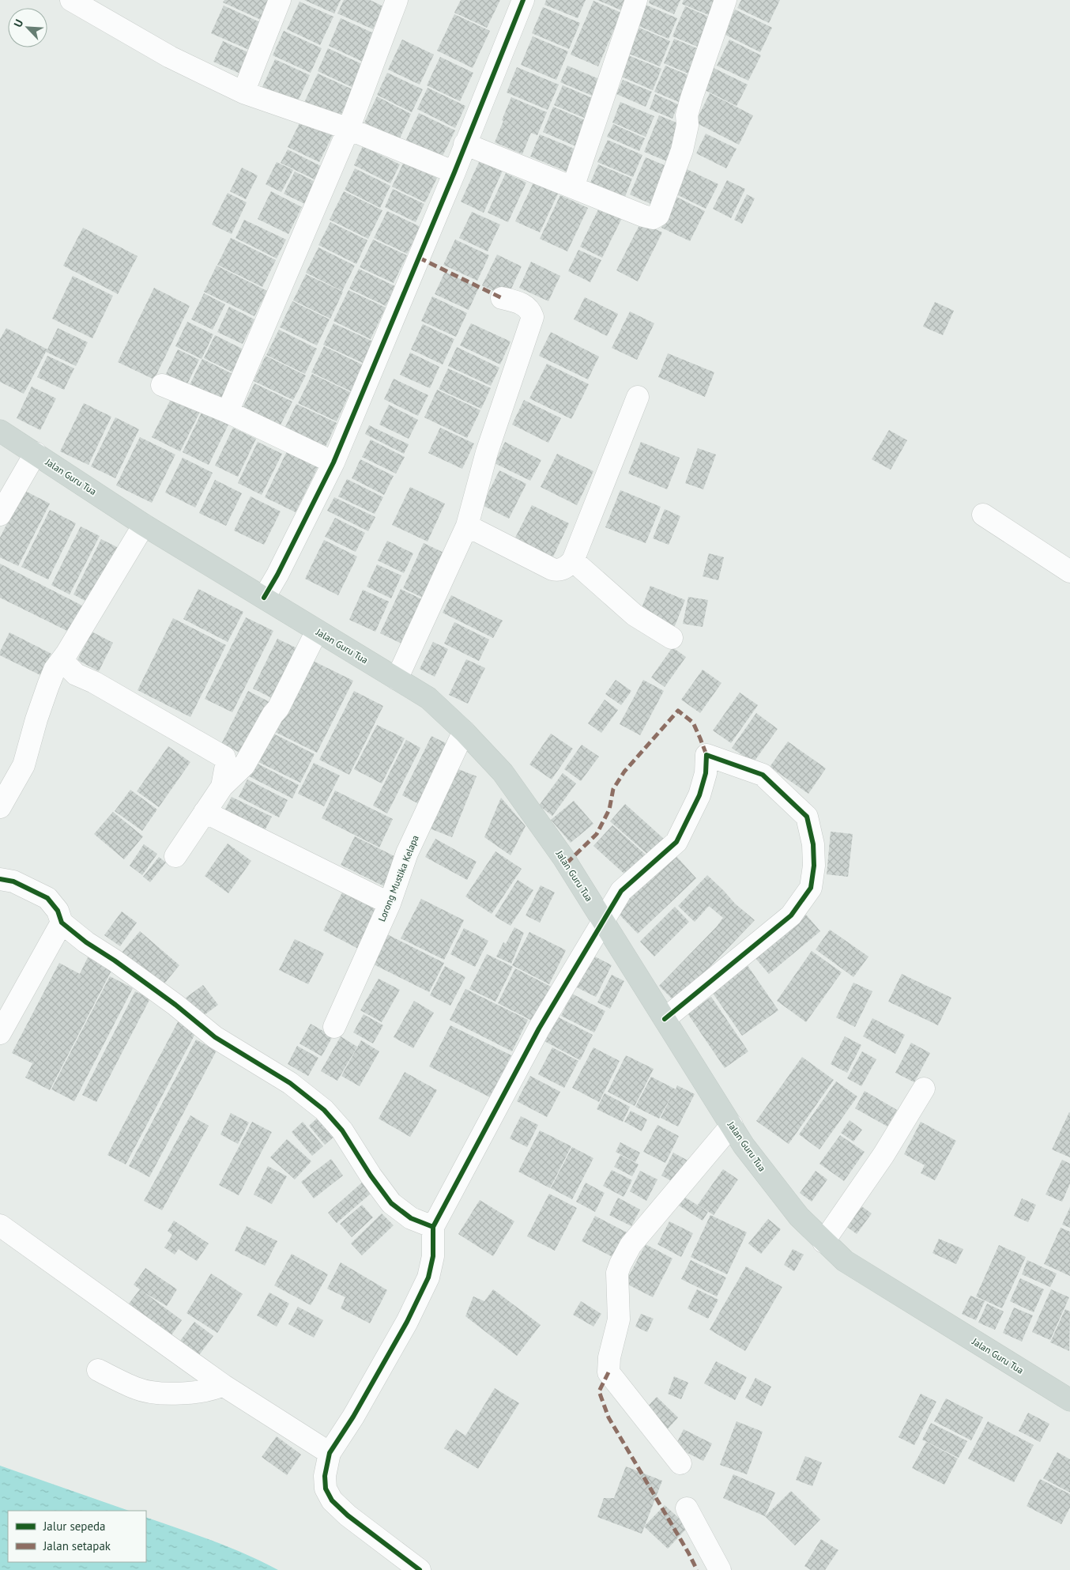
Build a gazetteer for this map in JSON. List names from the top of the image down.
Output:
{
  "streets": {
    "main road": ["Jalan Guru Tua"],
    "street": ["Lorong Mustika Kelapa"]
  },
  "crossings": [
    ["Jalan Guru Tua", "Lorong Mustika Kelapa"]
  ],
  "legend": ["Jalur sepeda", "Jalan setapak"],
  "north": "top left"
}
